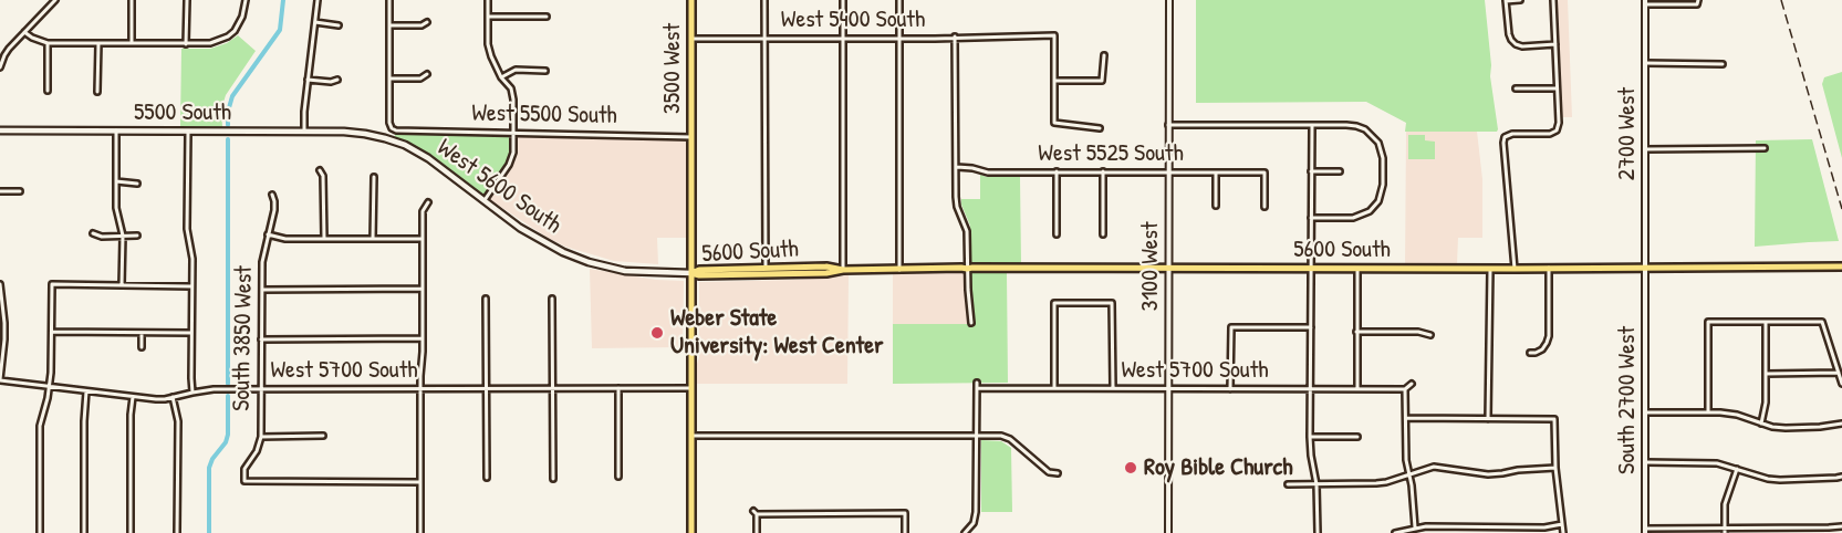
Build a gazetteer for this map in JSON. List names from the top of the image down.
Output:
{
  "streets": {
    "main road": [
      "3500 West",
      "5500 South",
      "West 5600 South",
      "5600 South"
    ],
    "street": [
      "West 5400 South",
      "West 5500 South",
      "2700 West",
      "West 5525 South",
      "3100 West",
      "South 3850 West",
      "West 5700 South",
      "South 2700 West"
    ]
  },
  "crossings": [
    ["West 5400 South", "3500 West"],
    ["3500 West", "West 5500 South"],
    ["3500 West", "West 5600 South"],
    ["3500 West", "5600 South"],
    ["3500 West", "West 5700 South"],
    ["5500 South", "West 5600 South"],
    ["2700 West", "5600 South"],
    ["2700 West", "South 2700 West"],
    ["West 5525 South", "3100 West"],
    ["West 5600 South", "5600 South"],
    ["5600 South", "3100 West"],
    ["5600 South", "South 2700 West"],
    ["3100 West", "West 5700 South"],
    ["South 3850 West", "West 5700 South"]
  ],
  "places": ["Weber State University: West Center", "Roy Bible Church"]
}
